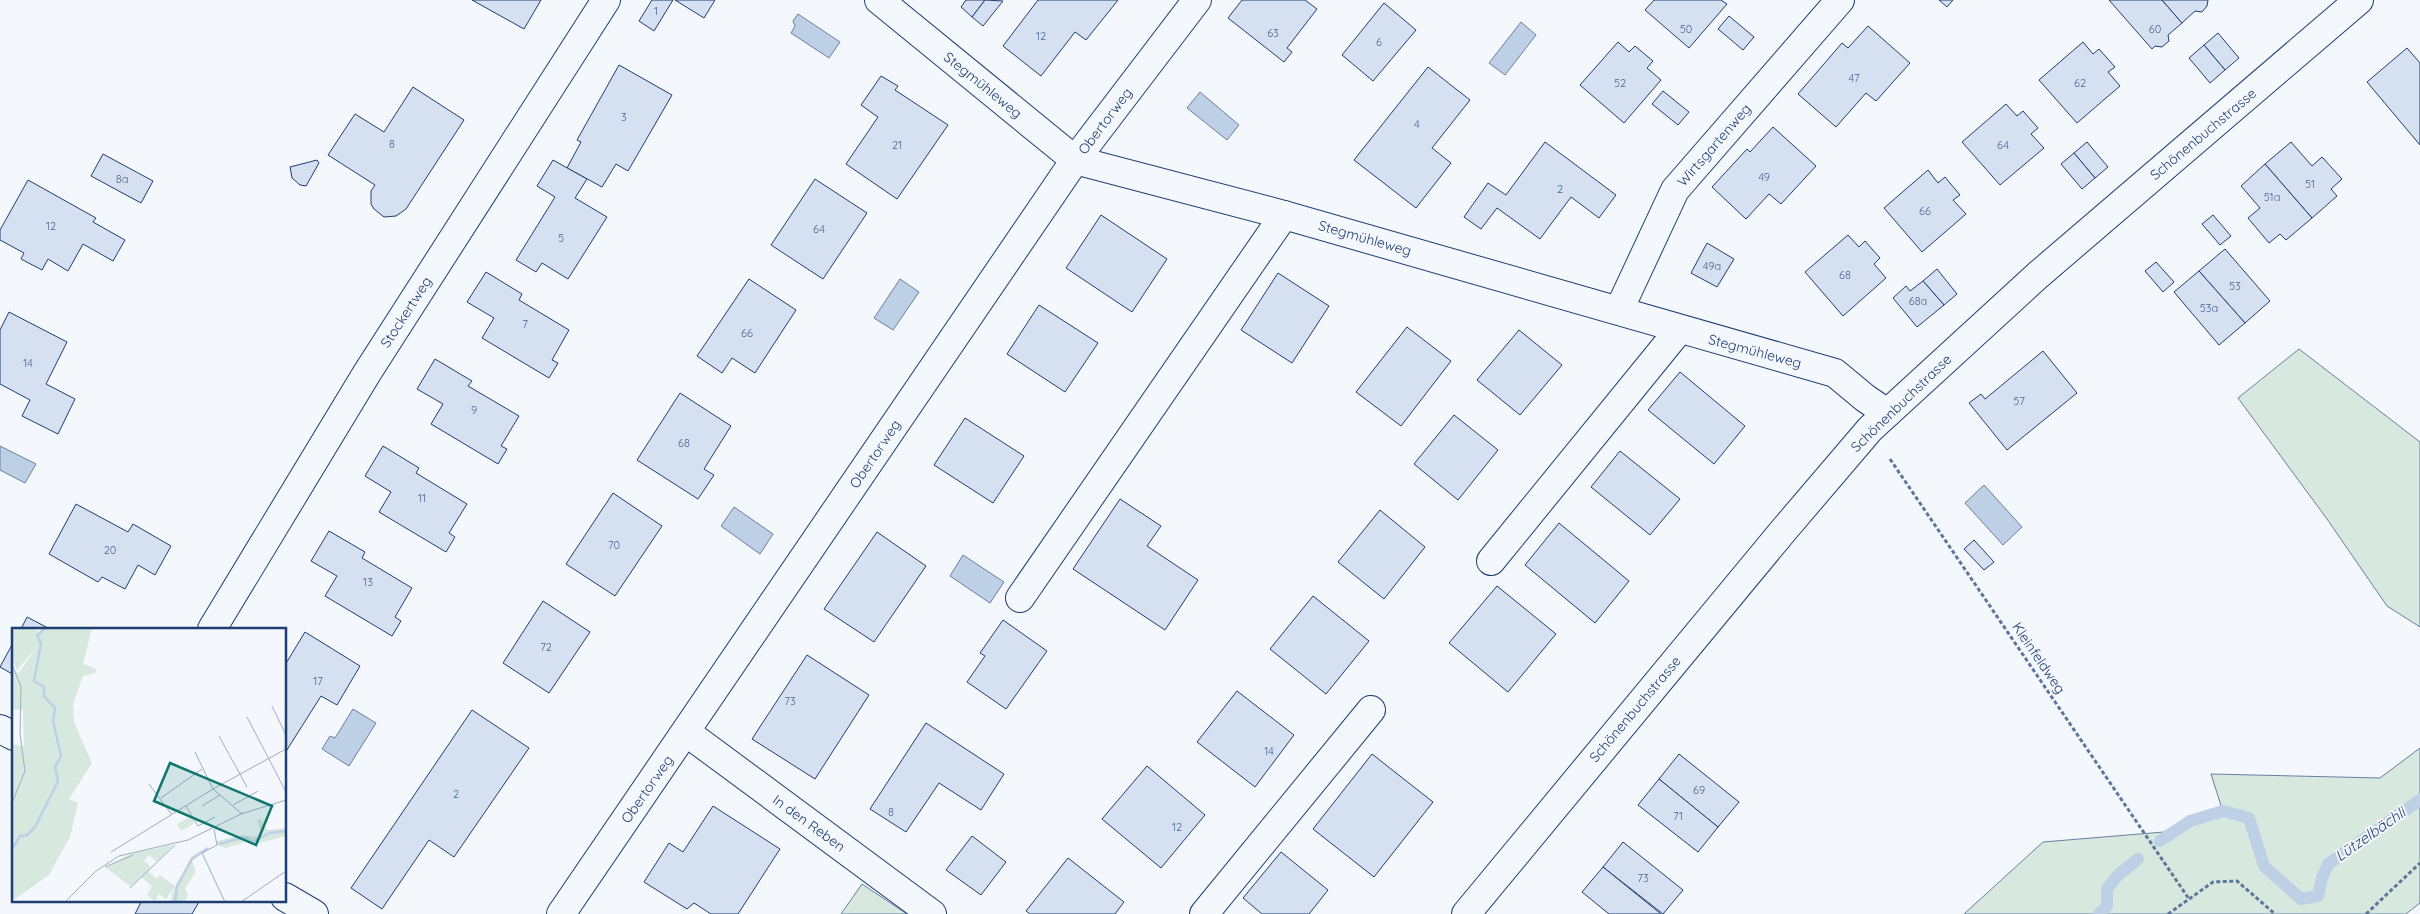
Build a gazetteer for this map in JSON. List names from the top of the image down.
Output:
{
  "streets": {
    "street": [
      "Stegmühleweg",
      "Obertorweg",
      "Schönenbuchstrasse",
      "Wirtsgartenweg",
      "Stockertweg",
      "In den Reben"
    ],
    "path": ["Kleinfeldweg"]
  },
  "crossings": [
    ["Stegmühleweg", "Obertorweg"],
    ["Stegmühleweg", "Schönenbuchstrasse"],
    ["Stegmühleweg", "Wirtsgartenweg"],
    ["Stegmühleweg", "Kleinfeldweg"],
    ["Obertorweg", "In den Reben"],
    ["Schönenbuchstrasse", "Kleinfeldweg"]
  ],
  "water": ["Lützelbächli"],
  "house_numbers": [
    "1",
    "50",
    "60",
    "63",
    "12",
    "6",
    "47",
    "52",
    "62",
    "3",
    "4",
    "8",
    "21",
    "64",
    "49",
    "8a",
    "51",
    "2",
    "51a",
    "66",
    "12",
    "64",
    "5",
    "49a",
    "68",
    "53",
    "68a",
    "53a",
    "7",
    "66",
    "14",
    "57",
    "9",
    "68",
    "11",
    "70",
    "20",
    "13",
    "72",
    "17",
    "73",
    "14",
    "69",
    "2",
    "8",
    "71",
    "12",
    "73"
  ]
}
